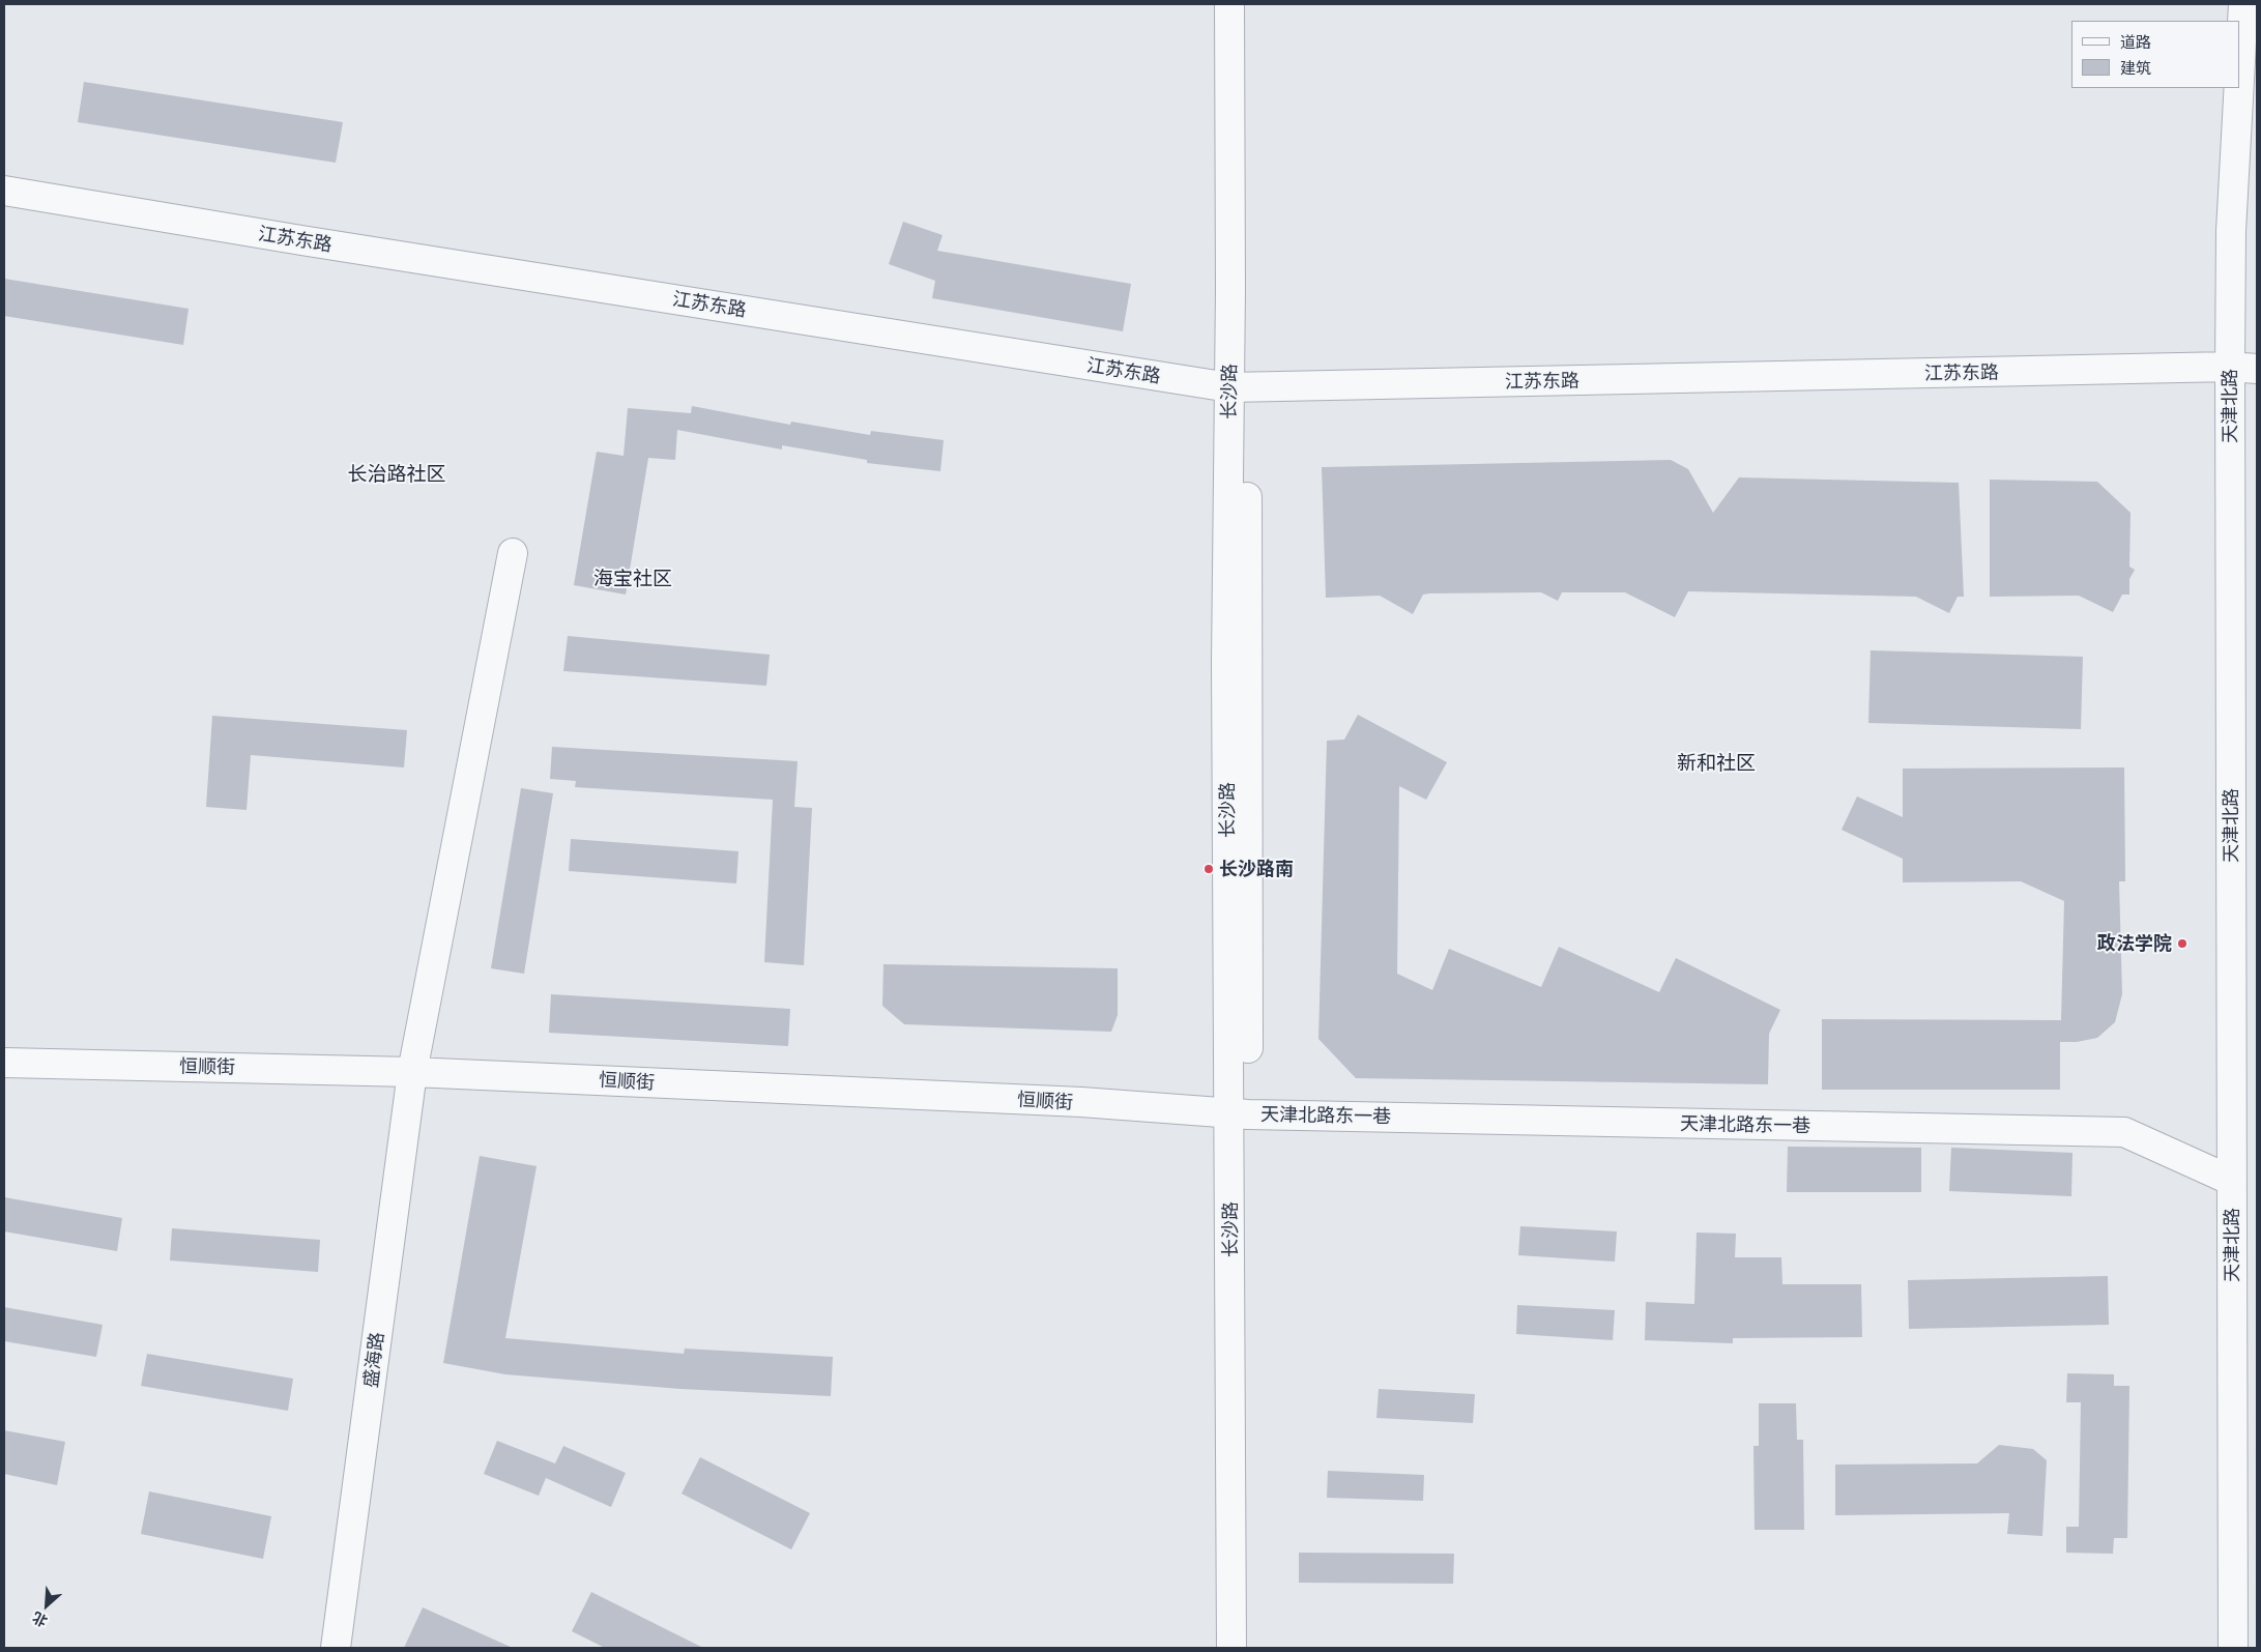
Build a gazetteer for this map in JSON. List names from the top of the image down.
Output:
{
  "streets": {
    "street": [
      "江苏东路",
      "长沙路",
      "天津北路",
      "恒顺街",
      "天津北路东一巷",
      "盛海路"
    ]
  },
  "crossings": [
    ["江苏东路", "长沙路"],
    ["江苏东路", "天津北路"],
    ["长沙路", "恒顺街"],
    ["长沙路", "天津北路东一巷"],
    ["天津北路", "天津北路东一巷"],
    ["恒顺街", "天津北路东一巷"],
    ["恒顺街", "盛海路"]
  ],
  "districts": ["长治路社区", "海宝社区", "新和社区"],
  "places": ["长沙路南", "政法学院"],
  "legend": ["道路", "建筑"],
  "north": "bottom left"
}
